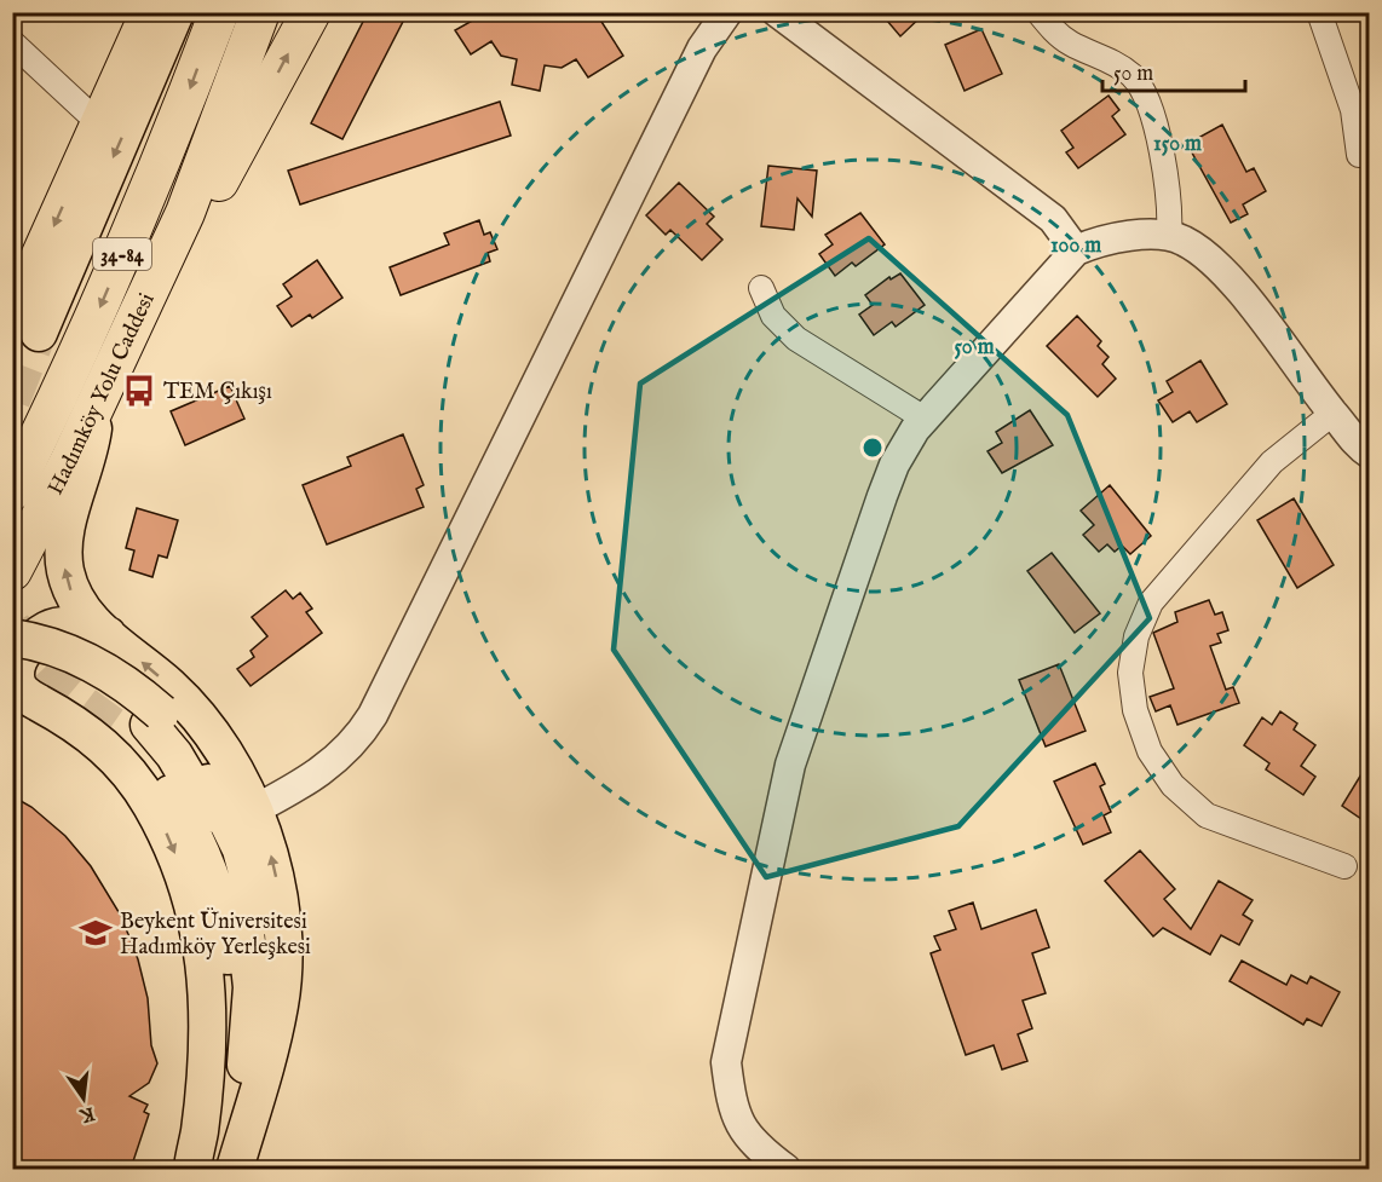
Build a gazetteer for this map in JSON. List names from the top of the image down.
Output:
{
  "streets": {
    "highway": ["34-84", "Hadımköy Yolu Caddesi"]
  },
  "places": {
    "bus stop": ["TEM Çıkışı"],
    "school or university": ["Beykent Üniversitesi Hadımköy Yerleşkesi"]
  },
  "scale_bar": "50 m",
  "north": "bottom",
  "rings": ["150 m", "100 m", "50 m"]
}
